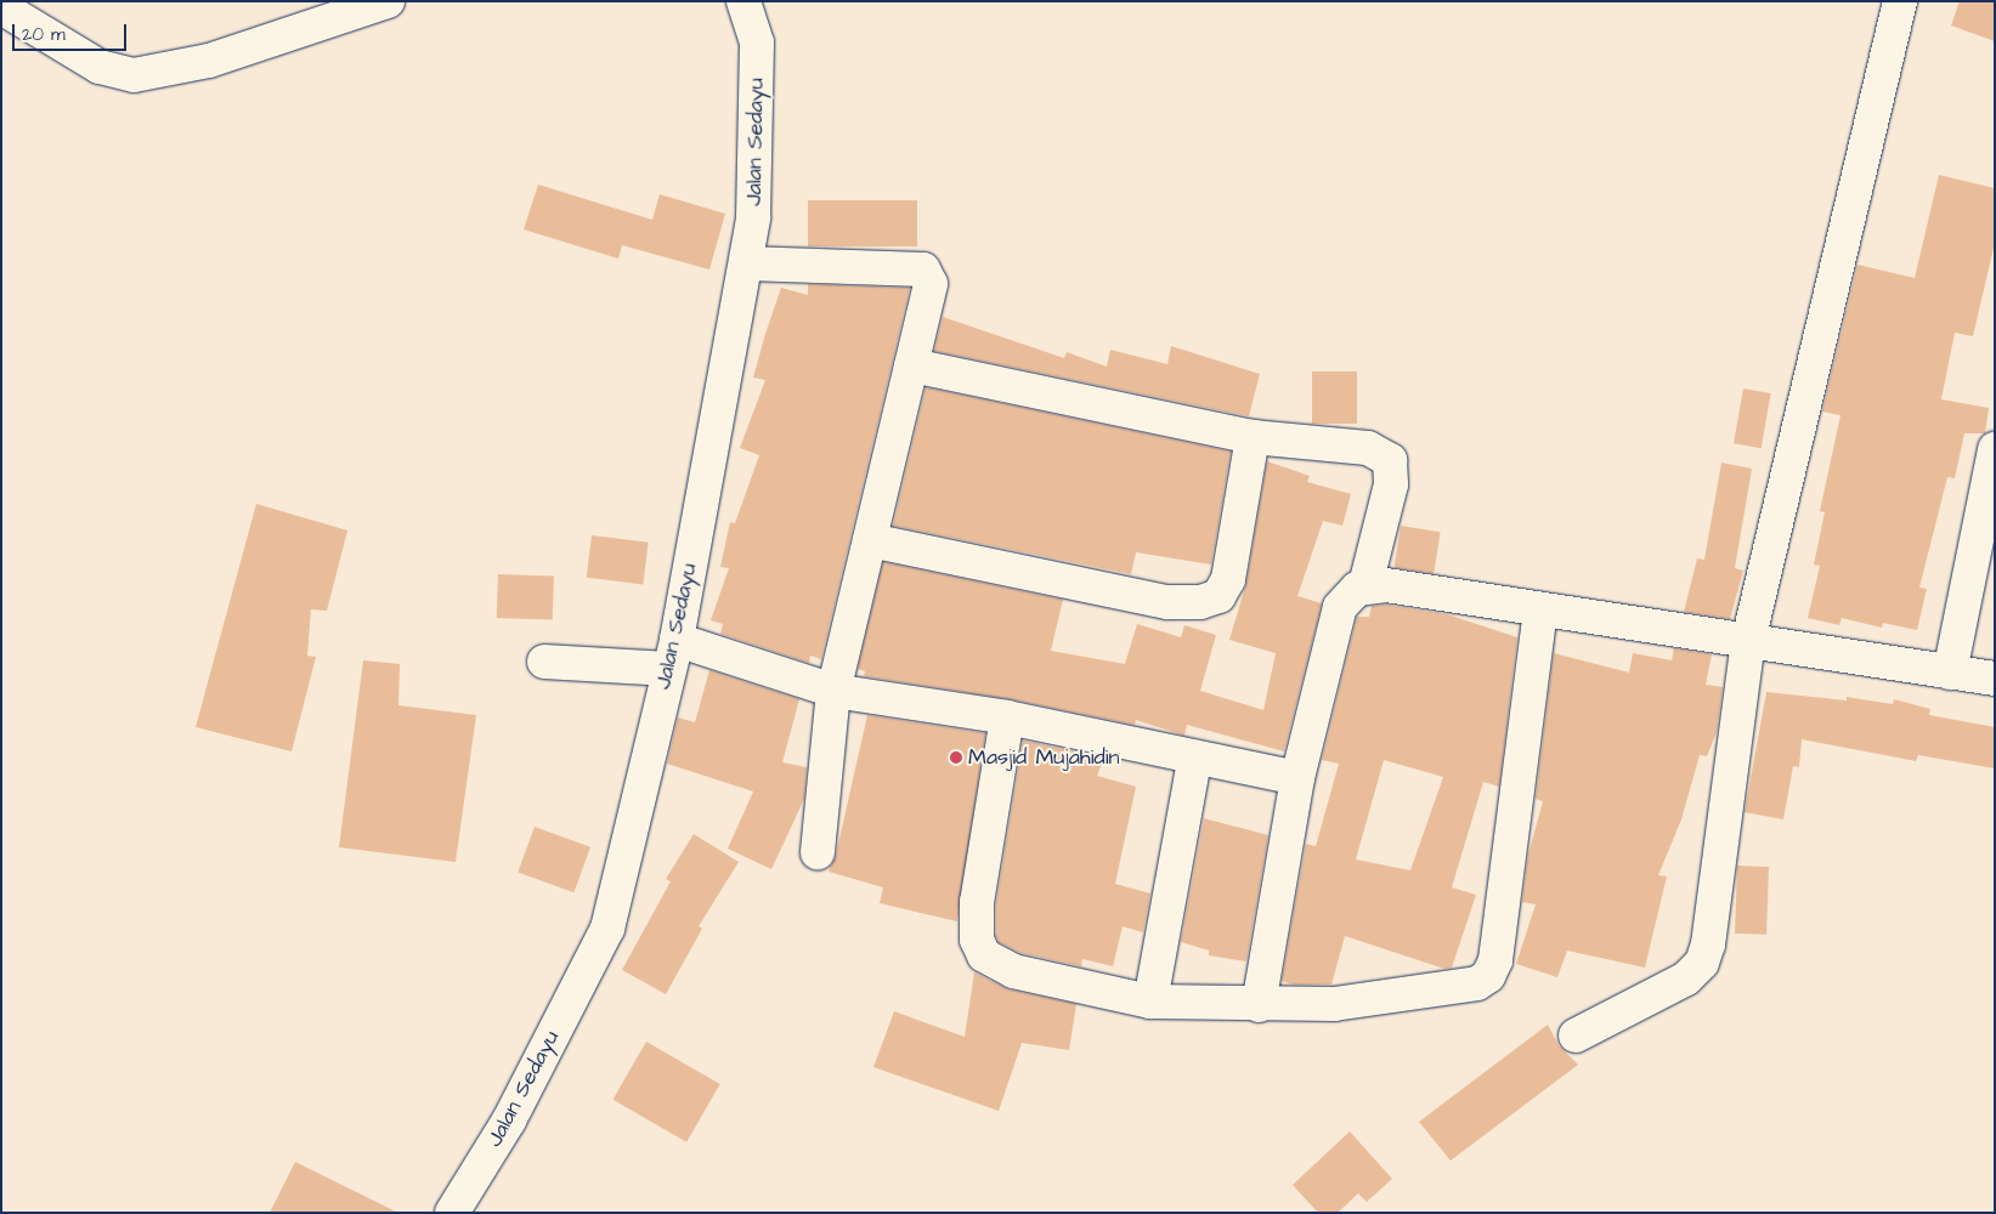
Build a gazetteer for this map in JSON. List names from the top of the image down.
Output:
{
  "streets": {
    "street": ["Jalan Sedayu"]
  },
  "places": ["Masjid Mujahidin"],
  "scale_bar": "20 m"
}
